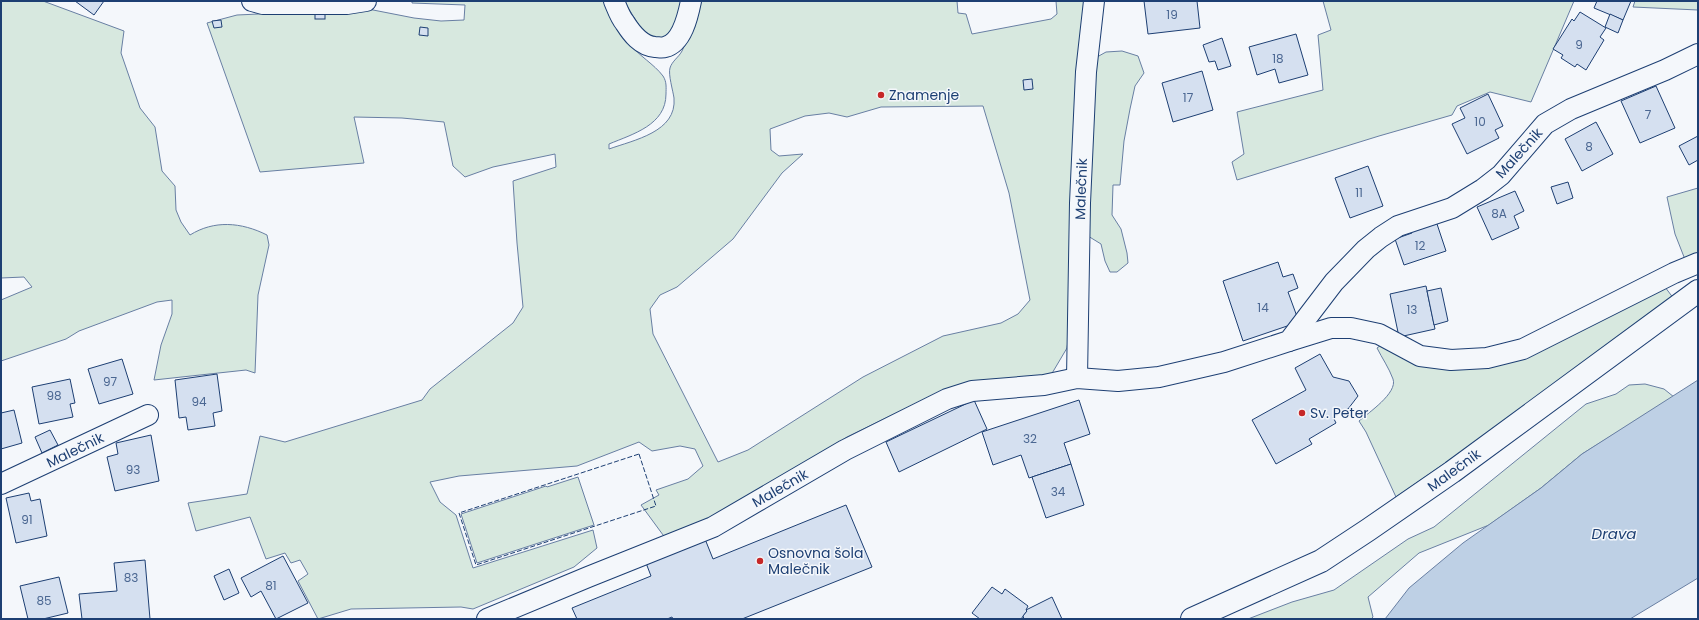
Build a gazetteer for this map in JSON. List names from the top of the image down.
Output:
{
  "streets": {
    "street": ["Malečnik"]
  },
  "water": ["Drava"],
  "places": ["Znamenje", "Sv. Peter", "Osnovna šola Malečnik"],
  "house_numbers": [
    "19",
    "9",
    "18",
    "17",
    "7",
    "10",
    "8",
    "11",
    "8A",
    "12",
    "14",
    "13",
    "97",
    "98",
    "94",
    "32",
    "93",
    "34",
    "91",
    "83",
    "81",
    "85"
  ]
}
